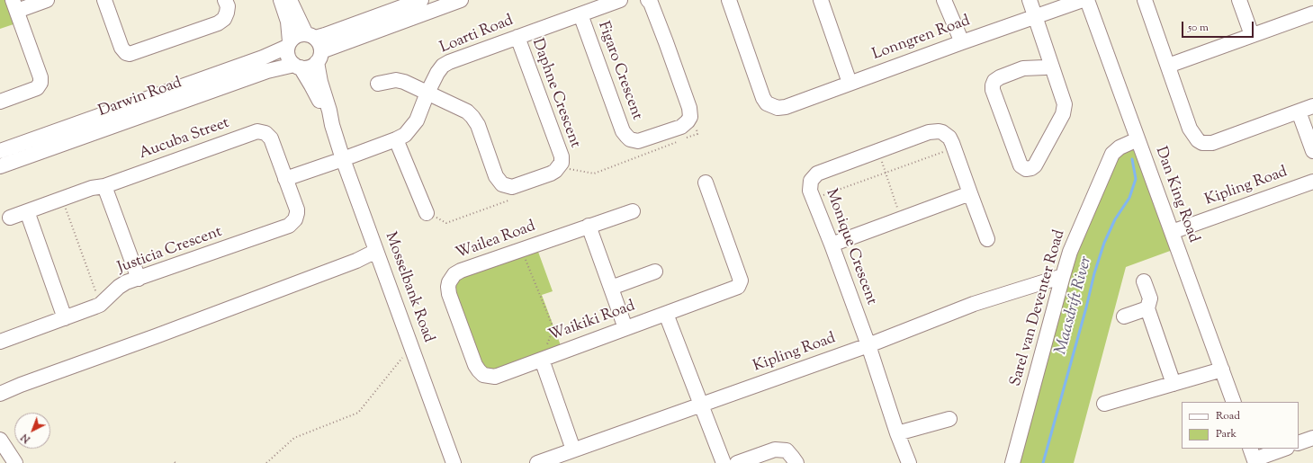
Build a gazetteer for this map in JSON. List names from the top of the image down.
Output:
{
  "streets": {
    "street": [
      "Loarti Road",
      "Lonngren Road",
      "Figaro Crescent",
      "Daphne Crescent",
      "Darwin Road",
      "Aucuba Street",
      "Kipling Road",
      "Dan King Road",
      "Wailea Road",
      "Monique Crescent",
      "Justicia Crescent",
      "Mosselbank Road",
      "Sarel van Deventer Road",
      "Waikiki Road"
    ]
  },
  "crossings": [
    ["Loarti Road", "Figaro Crescent"],
    ["Loarti Road", "Daphne Crescent"],
    ["Loarti Road", "Mosselbank Road"],
    ["Darwin Road", "Mosselbank Road"],
    ["Aucuba Street", "Justicia Crescent"],
    ["Kipling Road", "Dan King Road"],
    ["Kipling Road", "Monique Crescent"],
    ["Kipling Road", "Sarel van Deventer Road"],
    ["Kipling Road", "Waikiki Road"],
    ["Dan King Road", "Sarel van Deventer Road"],
    ["Wailea Road", "Waikiki Road"]
  ],
  "water": ["Maasdrift River"],
  "legend": ["Road", "Park"],
  "scale_bar": "50 m",
  "north": "bottom left"
}
